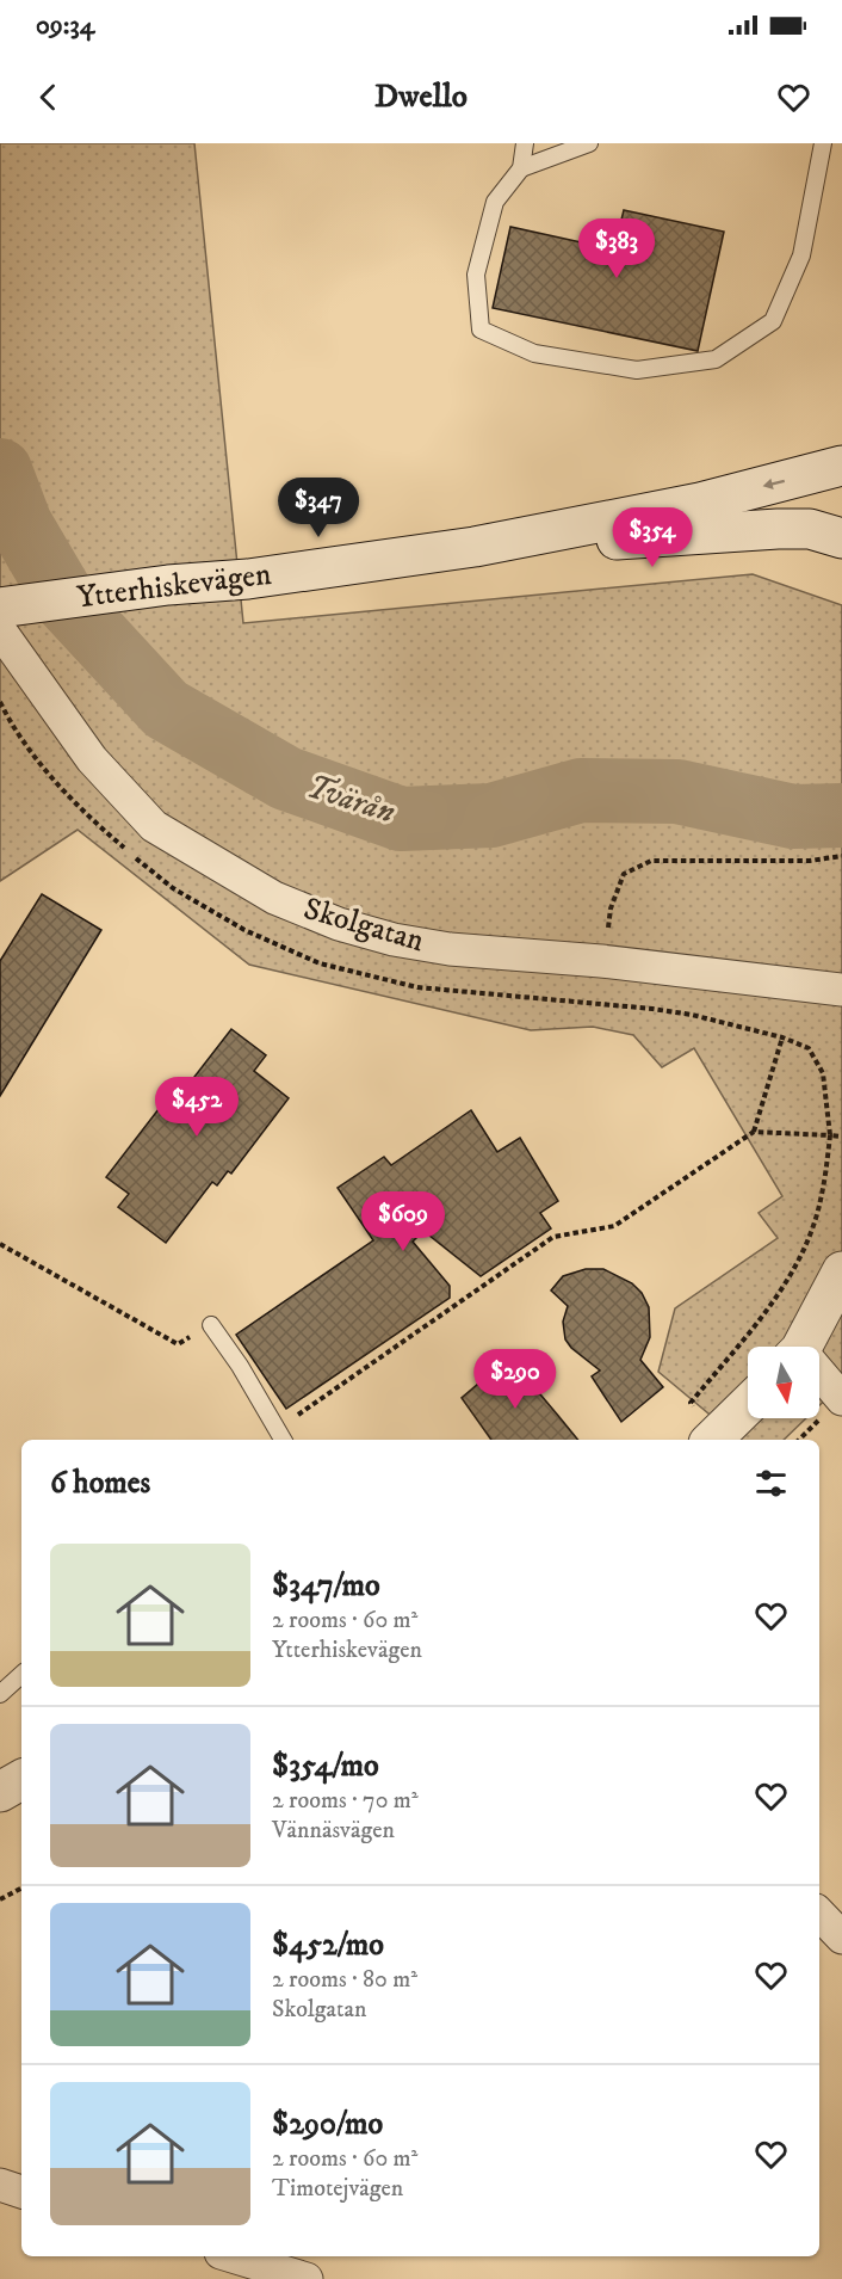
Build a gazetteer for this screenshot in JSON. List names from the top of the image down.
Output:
{
  "streets": {
    "main road": ["Ytterhiskevägen"],
    "street": ["Skolgatan"]
  },
  "water": ["Tvärån"],
  "north": "bottom",
  "page": {
    "status": "09:34",
    "header": "Dwello",
    "price": [
      "$383",
      "$347",
      "$354",
      "$452",
      "$609",
      "$290"
    ],
    "heading": "6 homes",
    "list": [
      {
        "name": "$347/mo",
        "note": "2 rooms · 60 m² · Ytterhiskevägen"
      },
      {
        "name": "$354/mo",
        "note": "2 rooms · 70 m² · Vännäsvägen"
      },
      {
        "name": "$452/mo",
        "note": "2 rooms · 80 m² · Skolgatan"
      },
      {
        "name": "$290/mo",
        "note": "2 rooms · 60 m² · Timotejvägen"
      }
    ]
  }
}
